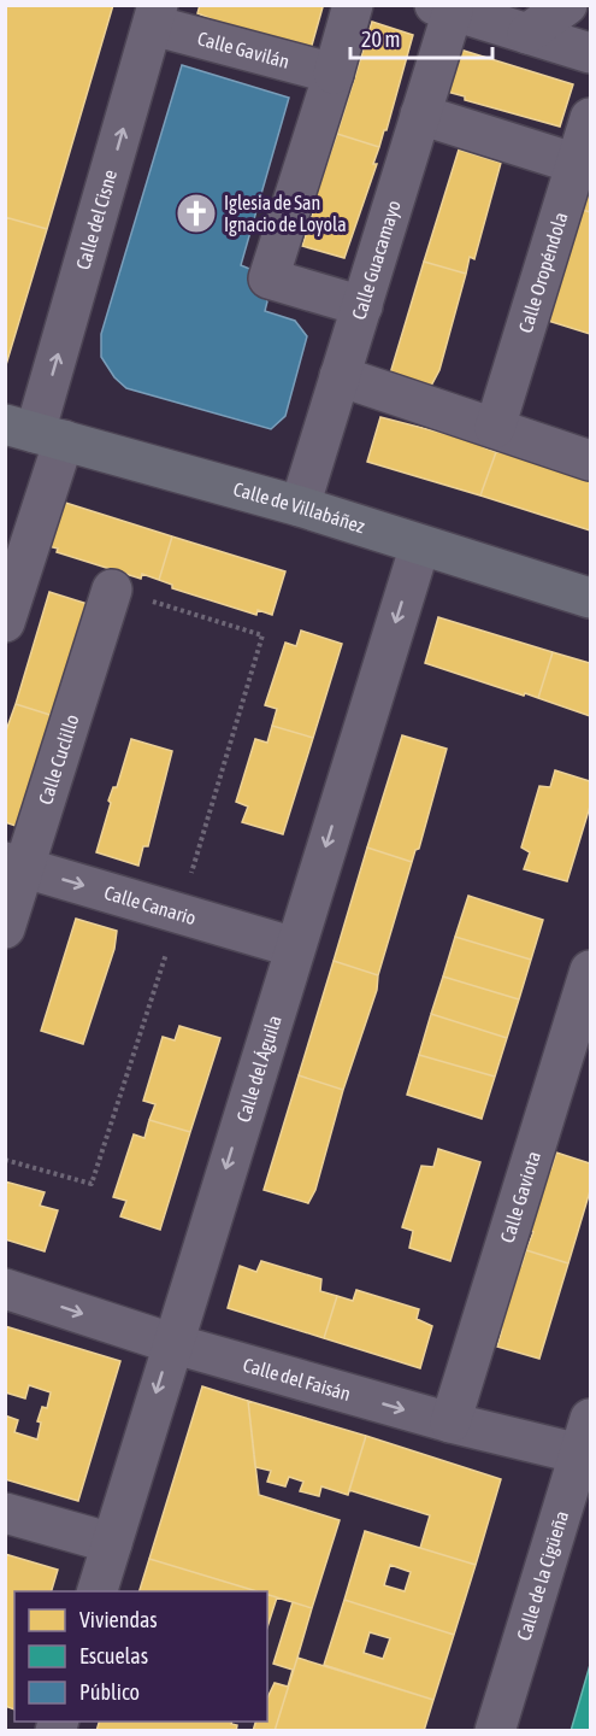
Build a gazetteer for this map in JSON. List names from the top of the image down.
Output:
{
  "streets": {
    "main road": ["Calle de Villabáñez"],
    "street": [
      "Calle Gavilán",
      "Calle del Cisne",
      "Calle Guacamayo",
      "Calle Oropéndola",
      "Calle Cuclillo",
      "Calle Canario",
      "Calle del Águila",
      "Calle Gaviota",
      "Calle del Faisán",
      "Calle de la Cigüeña"
    ]
  },
  "crossings": [
    ["Calle Gavilán", "Calle del Cisne"],
    ["Calle del Cisne", "Calle de Villabáñez"],
    ["Calle Guacamayo", "Calle de Villabáñez"],
    ["Calle de Villabáñez", "Calle del Águila"],
    ["Calle Cuclillo", "Calle Canario"],
    ["Calle Canario", "Calle del Águila"],
    ["Calle del Águila", "Calle del Faisán"],
    ["Calle Gaviota", "Calle del Faisán"],
    ["Calle del Faisán", "Calle de la Cigüeña"]
  ],
  "one_way": [
    "Calle del Cisne",
    "Calle Canario",
    "Calle del Águila",
    "Calle del Faisán"
  ],
  "places": {
    "church": ["Iglesia de San Ignacio de Loyola"]
  },
  "legend": ["Viviendas", "Escuelas", "Público"],
  "scale_bar": "20 m"
}
